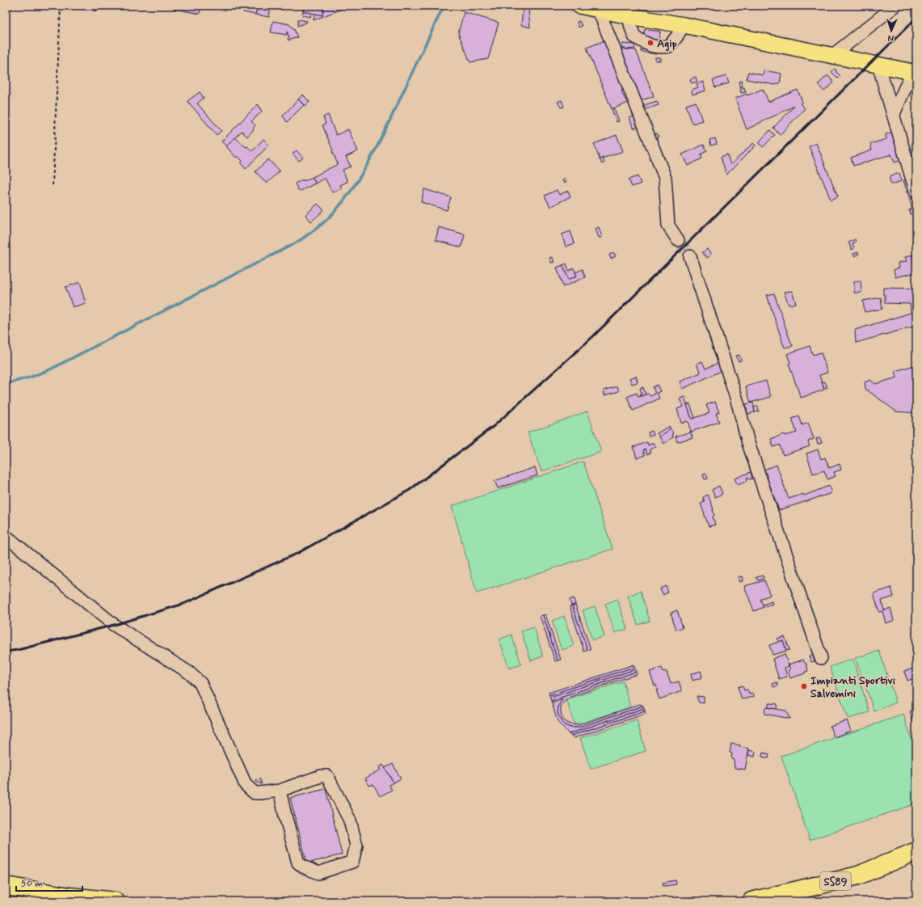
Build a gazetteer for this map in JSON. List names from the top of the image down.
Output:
{
  "streets": {
    "highway": ["SS89"]
  },
  "places": ["Agip", "Impianti Sportivi Salvemini"],
  "scale_bar": "50 m",
  "north": "bottom"
}
